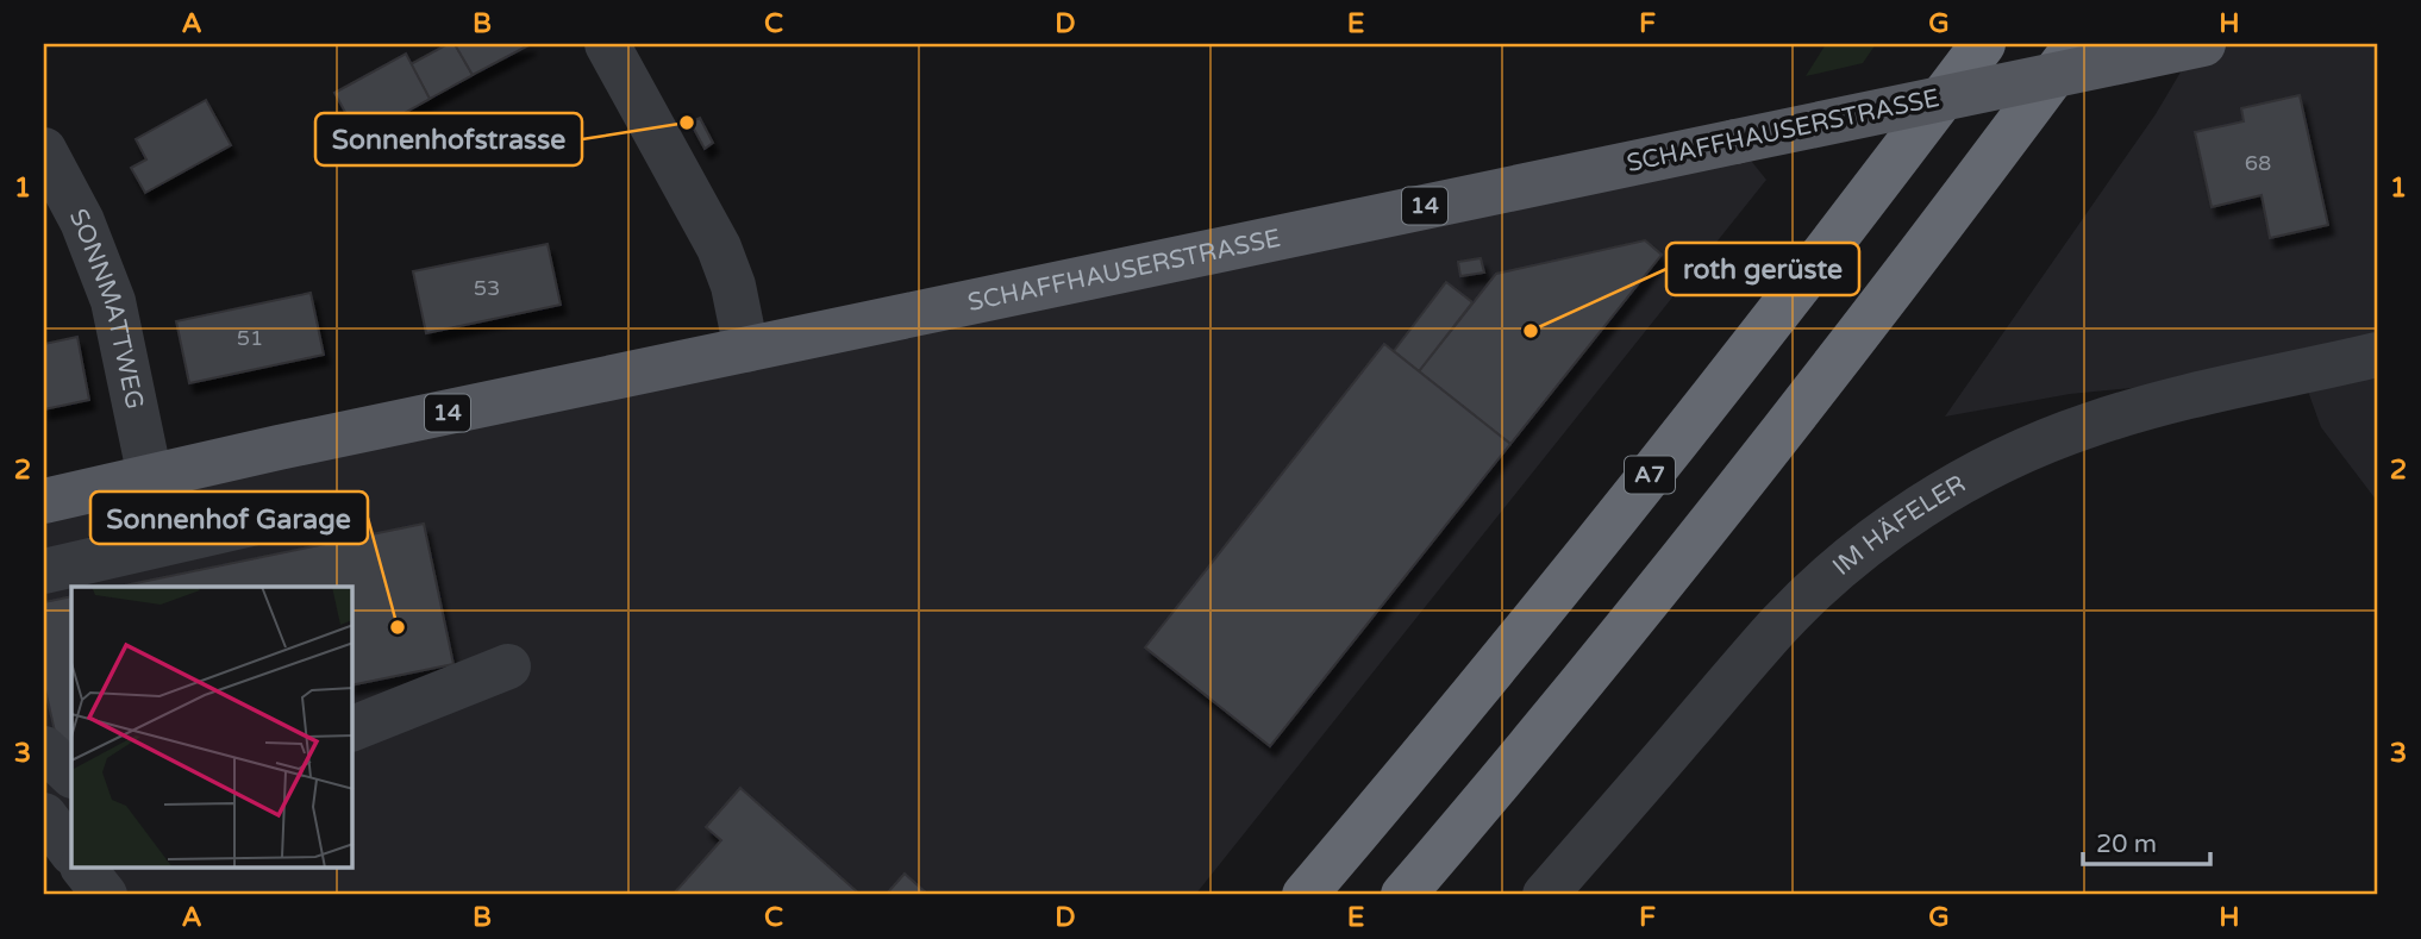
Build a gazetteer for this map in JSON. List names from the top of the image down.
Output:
{
  "streets": {
    "highway": ["A7"],
    "main road": ["SCHAFFHAUSERSTRASSE", "14"],
    "street": ["SONNMATTWEG", "IM HÄFELER"]
  },
  "crossings": [
    ["SCHAFFHAUSERSTRASSE", "SONNMATTWEG"]
  ],
  "places": ["Sonnenhofstrasse", "roth gerüste", "Sonnenhof Garage"],
  "house_numbers": ["68", "53", "51"],
  "scale_bar": "20 m",
  "grid": {
    "columns": [
      "A",
      "B",
      "C",
      "D",
      "E",
      "F",
      "G",
      "H"
    ],
    "rows": ["1", "2", "3"]
  }
}
